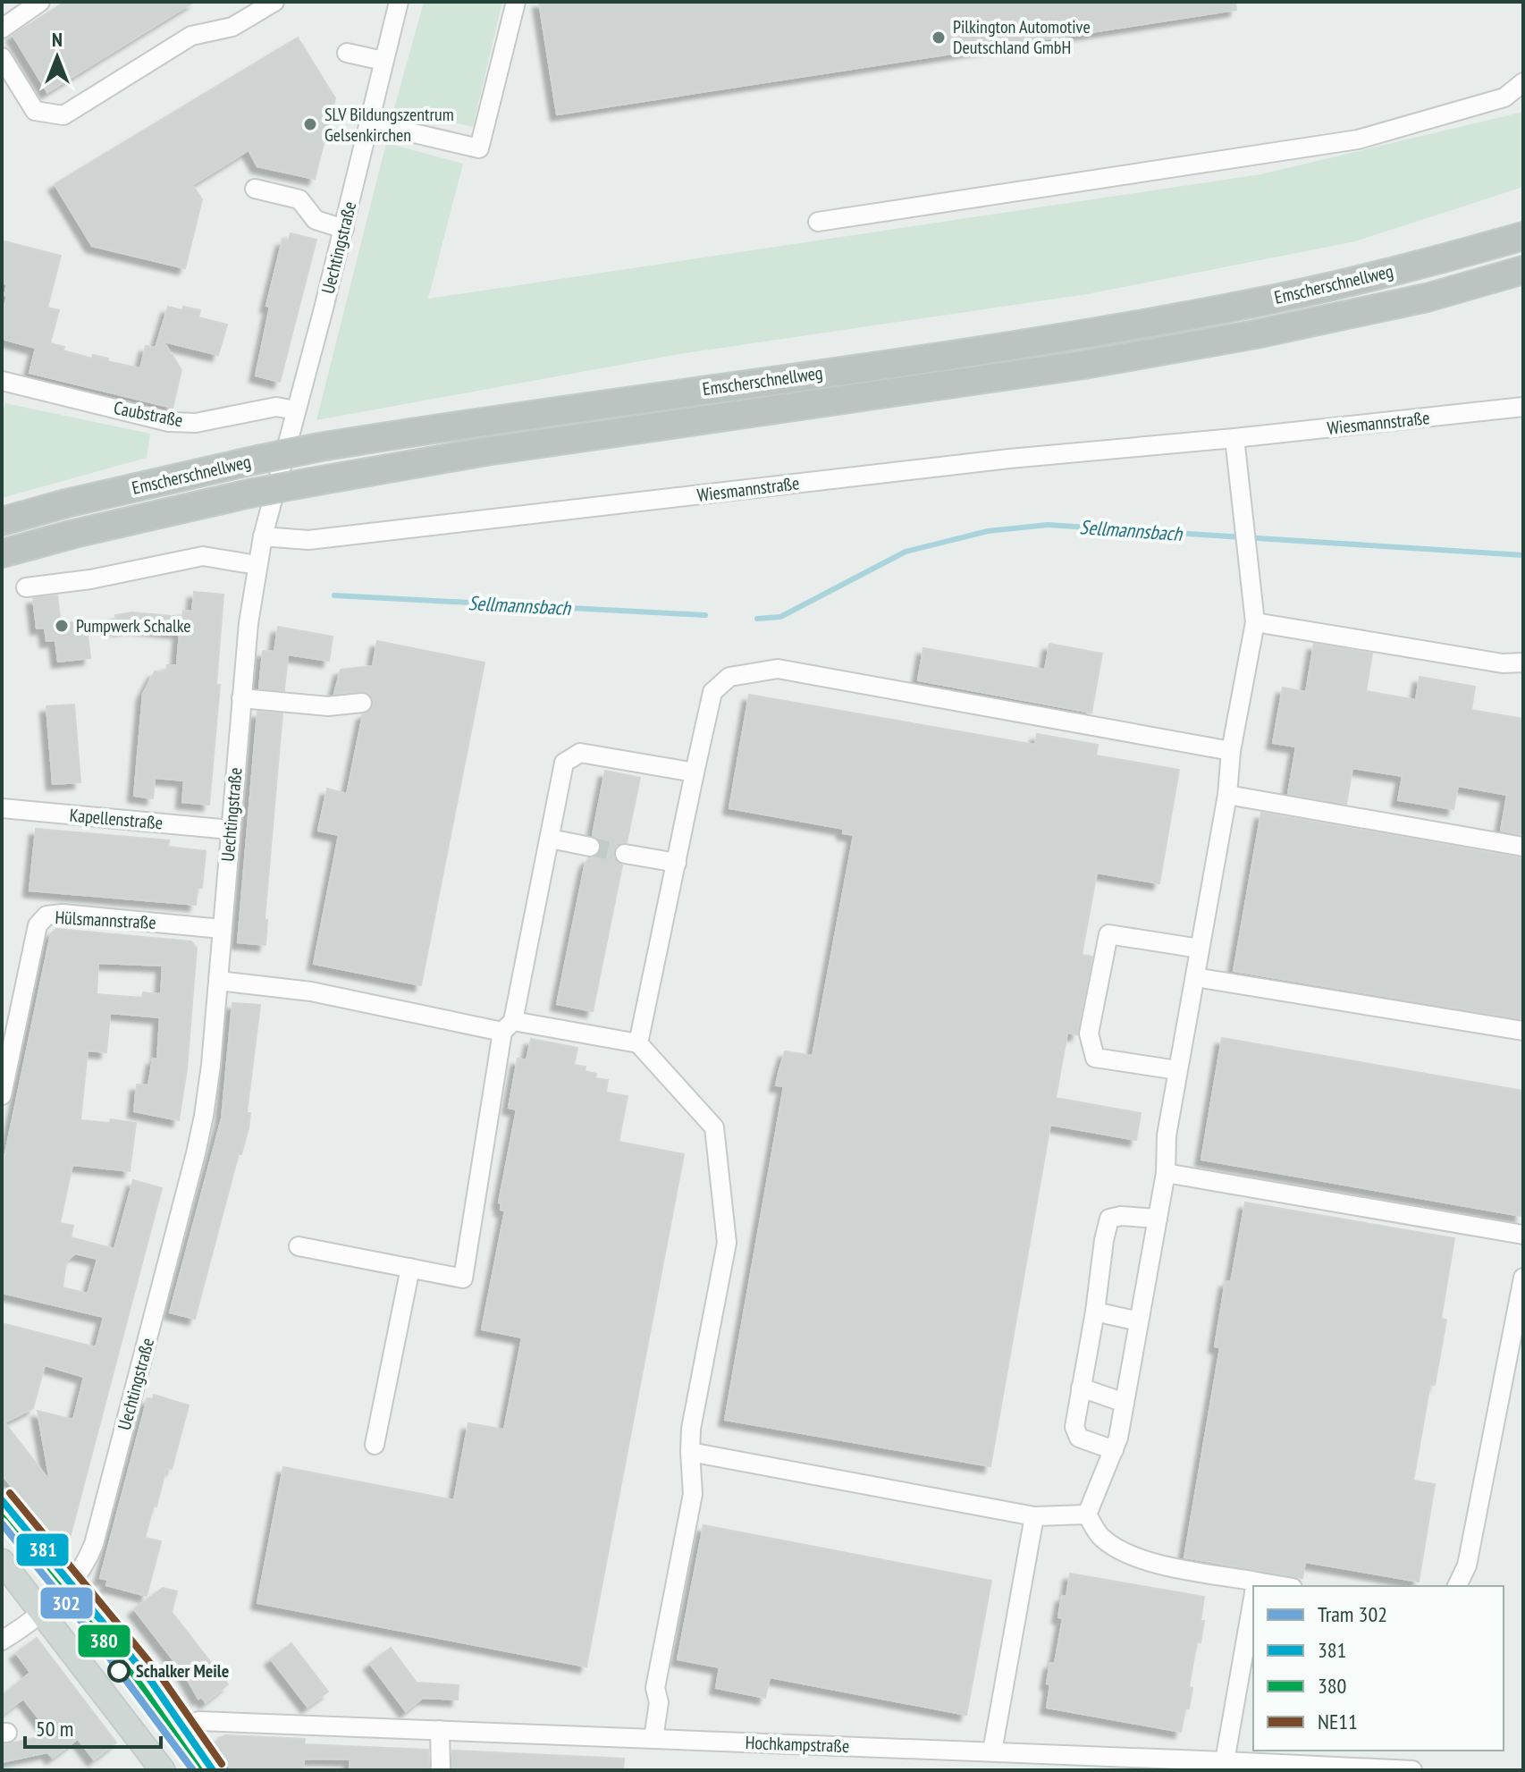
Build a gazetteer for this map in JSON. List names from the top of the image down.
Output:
{
  "streets": {
    "highway": ["Emscherschnellweg"],
    "street": [
      "Uechtingstraße",
      "Caubstraße",
      "Wiesmannstraße",
      "Kapellenstraße",
      "Hülsmannstraße",
      "Hochkampstraße"
    ]
  },
  "crossings": [
    ["Uechtingstraße", "Caubstraße"],
    ["Uechtingstraße", "Wiesmannstraße"],
    ["Uechtingstraße", "Kapellenstraße"],
    ["Uechtingstraße", "Hülsmannstraße"]
  ],
  "water": ["Sellmannsbach"],
  "places": [
    "Pilkington Automotive Deutschland GmbH",
    "SLV Bildungszentrum Gelsenkirchen",
    "Pumpwerk Schalke",
    "Schalker Meile"
  ],
  "lines": [
    "transit line NE11",
    "transit line 381",
    "transit line 380",
    "tram line 302"
  ],
  "legend": [
    "Tram 302",
    "381",
    "380",
    "NE11"
  ],
  "scale_bar": "50 m",
  "north": "top"
}
